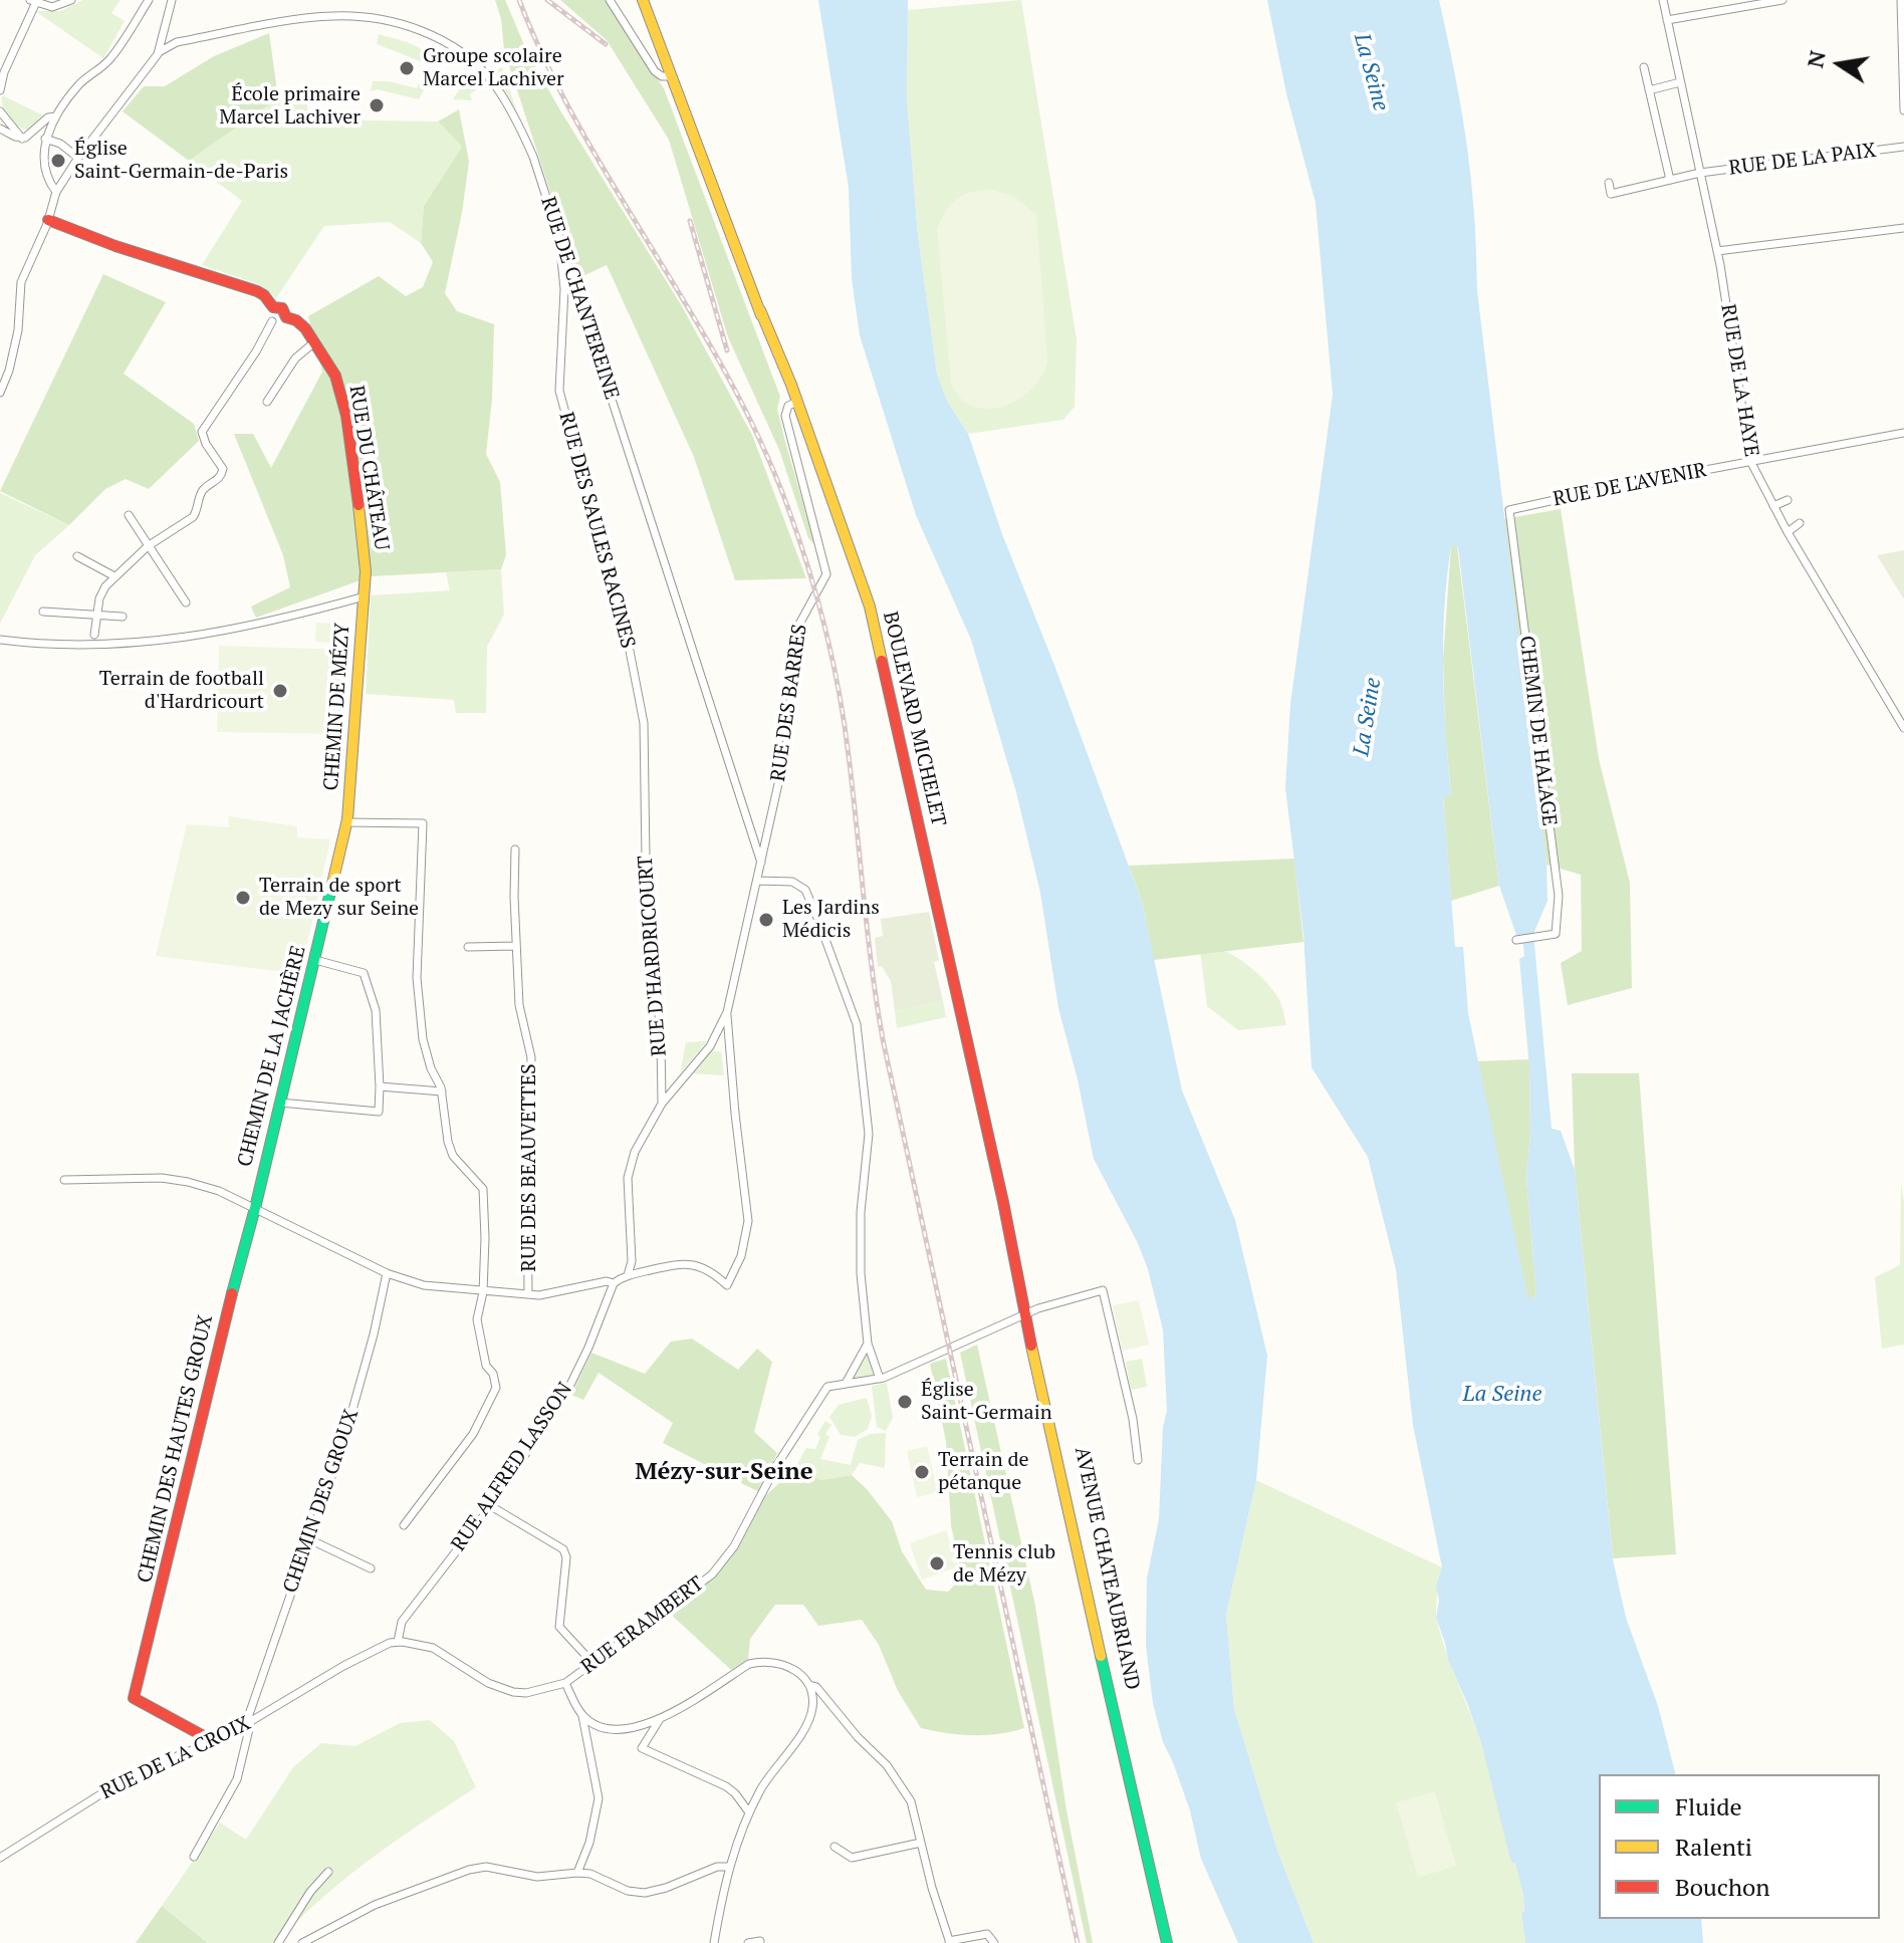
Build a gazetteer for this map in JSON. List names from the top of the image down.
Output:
{
  "streets": {
    "main road": [
      "RUE DU CHÂTEAU",
      "CHEMIN DE MÉZY",
      "BOULEVARD MICHELET",
      "CHEMIN DE LA JACHÈRE",
      "CHEMIN DES HAUTES GROUX",
      "AVENUE CHATEAUBRIAND"
    ],
    "street": [
      "RUE DE LA PAIX",
      "RUE DE CHANTEREINE",
      "RUE DE LA HAYE",
      "RUE DE L'AVENIR",
      "RUE DES SAULES RACINES",
      "RUE DES BARRES",
      "CHEMIN DE HALAGE",
      "RUE D'HARDRICOURT",
      "RUE DES BEAUVETTES",
      "RUE ALFRED LASSON",
      "CHEMIN DES GROUX",
      "RUE ERAMBERT",
      "RUE DE LA CROIX"
    ]
  },
  "crossings": [
    ["RUE DE LA PAIX", "RUE DE LA HAYE"],
    ["RUE DE CHANTEREINE", "RUE DES SAULES RACINES"],
    ["RUE DE CHANTEREINE", "RUE DES BARRES"],
    ["RUE DE LA HAYE", "RUE DE L'AVENIR"],
    ["RUE DU CHÂTEAU", "CHEMIN DE MÉZY"],
    ["RUE DE L'AVENIR", "CHEMIN DE HALAGE"],
    ["RUE DES SAULES RACINES", "RUE D'HARDRICOURT"],
    ["RUE DES BARRES", "BOULEVARD MICHELET"],
    ["CHEMIN DE MÉZY", "CHEMIN DE LA JACHÈRE"],
    ["BOULEVARD MICHELET", "AVENUE CHATEAUBRIAND"],
    ["CHEMIN DE LA JACHÈRE", "CHEMIN DES HAUTES GROUX"],
    ["CHEMIN DES HAUTES GROUX", "RUE DE LA CROIX"],
    ["RUE ALFRED LASSON", "RUE ERAMBERT"],
    ["RUE ALFRED LASSON", "RUE DE LA CROIX"],
    ["CHEMIN DES GROUX", "RUE DE LA CROIX"],
    ["RUE ERAMBERT", "RUE DE LA CROIX"]
  ],
  "districts": ["Mézy-sur-Seine"],
  "water": ["La Seine"],
  "places": [
    "Groupe scolaire Marcel Lachiver",
    "École primaire Marcel Lachiver",
    "Église Saint-Germain-de-Paris",
    "Terrain de football d'Hardricourt",
    "Terrain de sport de Mezy sur Seine",
    "Les Jardins Médicis",
    "Église Saint-Germain",
    "Terrain de pétanque",
    "Tennis club de Mézy"
  ],
  "legend": ["Fluide", "Ralenti", "Bouchon"],
  "north": "left"
}
